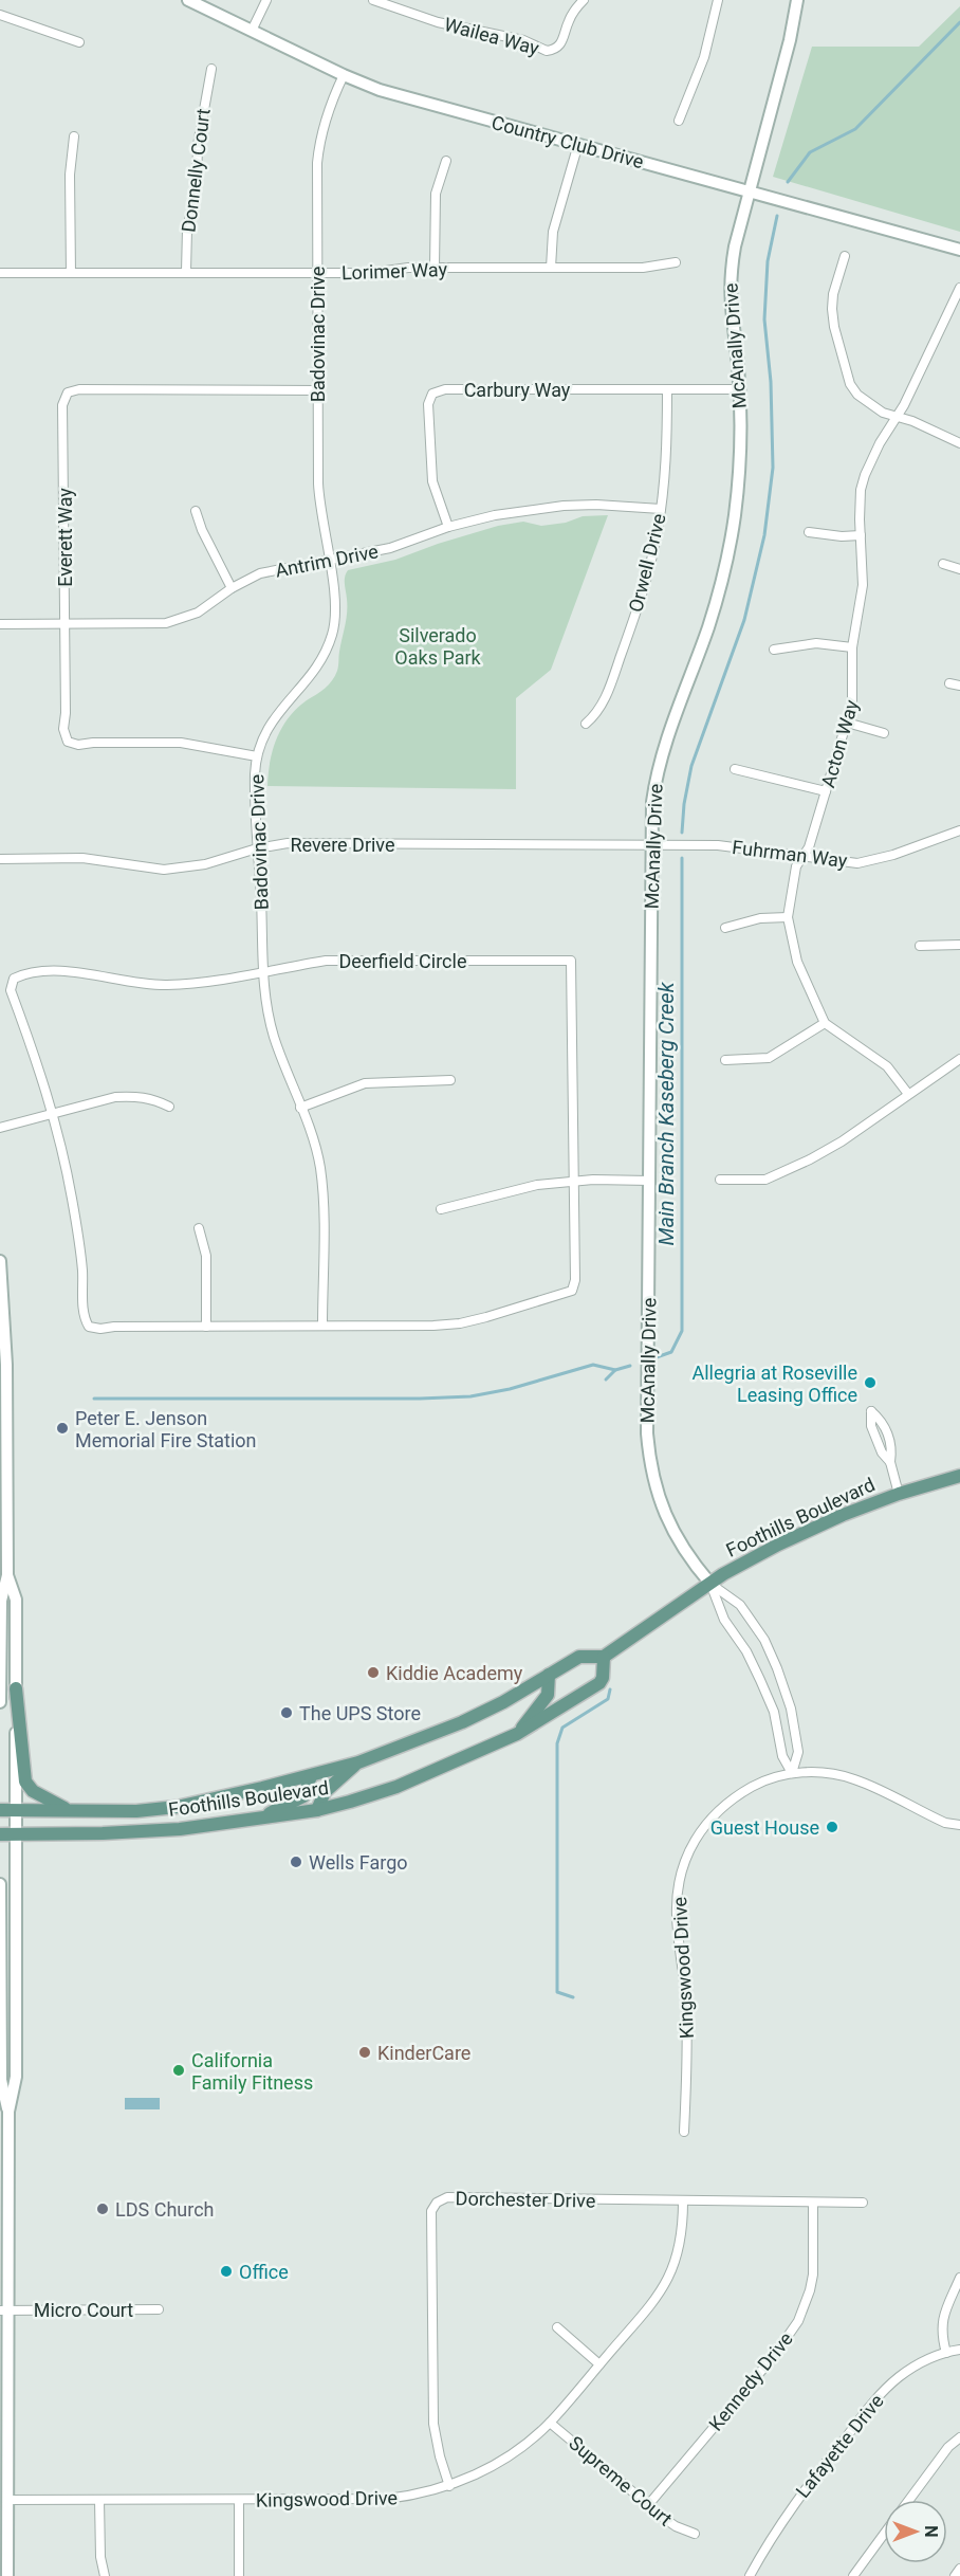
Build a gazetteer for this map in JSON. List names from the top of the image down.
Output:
{
  "streets": {
    "main road": ["Foothills Boulevard"],
    "street": [
      "Wailea Way",
      "Country Club Drive",
      "Donnelly Court",
      "Lorimer Way",
      "Badovinac Drive",
      "McAnally Drive",
      "Carbury Way",
      "Everett Way",
      "Antrim Drive",
      "Orwell Drive",
      "Acton Way",
      "Revere Drive",
      "Fuhrman Way",
      "Deerfield Circle",
      "Kingswood Drive",
      "Dorchester Drive",
      "Micro Court",
      "Kennedy Drive",
      "Lafayette Drive",
      "Supreme Court"
    ]
  },
  "crossings": [
    ["Country Club Drive", "Badovinac Drive"],
    ["Country Club Drive", "McAnally Drive"],
    ["Donnelly Court", "Lorimer Way"],
    ["Lorimer Way", "Badovinac Drive"],
    ["Badovinac Drive", "Everett Way"],
    ["Badovinac Drive", "Antrim Drive"],
    ["Badovinac Drive", "Revere Drive"],
    ["Badovinac Drive", "Deerfield Circle"],
    ["McAnally Drive", "Carbury Way"],
    ["McAnally Drive", "Revere Drive"],
    ["McAnally Drive", "Fuhrman Way"],
    ["McAnally Drive", "Foothills Boulevard"],
    ["McAnally Drive", "Kingswood Drive"],
    ["Carbury Way", "Antrim Drive"],
    ["Carbury Way", "Orwell Drive"],
    ["Everett Way", "Antrim Drive"],
    ["Antrim Drive", "Orwell Drive"],
    ["Acton Way", "Fuhrman Way"],
    ["Revere Drive", "Fuhrman Way"],
    ["Kingswood Drive", "Dorchester Drive"],
    ["Kingswood Drive", "Supreme Court"],
    ["Dorchester Drive", "Kennedy Drive"],
    ["Kennedy Drive", "Supreme Court"]
  ],
  "water": ["Main Branch Kaseberg Creek"],
  "parks": ["Silverado Oaks Park"],
  "places": [
    "Allegria at Roseville Leasing Office",
    "Peter E. Jenson Memorial Fire Station",
    "Kiddie Academy",
    "The UPS Store",
    "Guest House",
    "Wells Fargo",
    "KinderCare",
    "California Family Fitness",
    "LDS Church",
    "Office"
  ],
  "north": "right"
}
